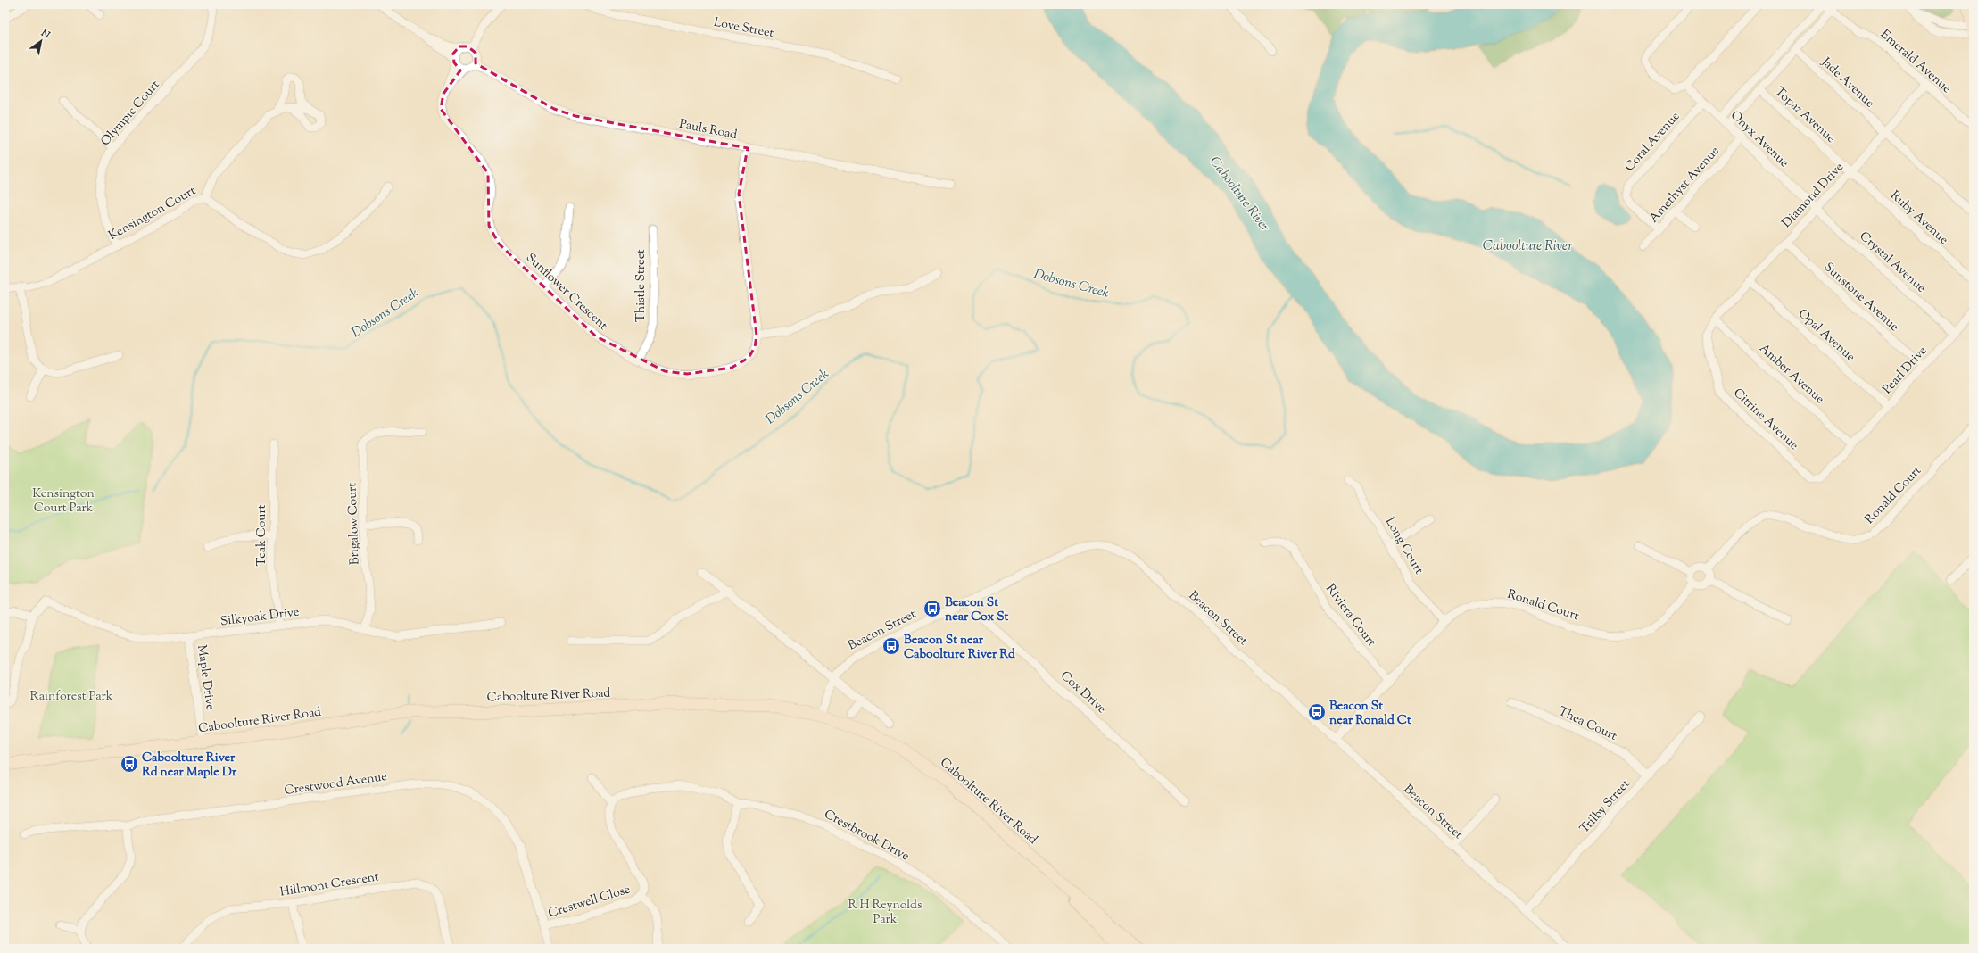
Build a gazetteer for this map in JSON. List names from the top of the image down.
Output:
{
  "streets": {
    "main road": ["Caboolture River Road"],
    "street": [
      "Love Street",
      "Emerald Avenue",
      "Jade Avenue",
      "Olympic Court",
      "Topaz Avenue",
      "Pauls Road",
      "Onyx Avenue",
      "Coral Avenue",
      "Amethyst Avenue",
      "Diamond Drive",
      "Kensington Court",
      "Ruby Avenue",
      "Crystal Avenue",
      "Thistle Street",
      "Sunflower Crescent",
      "Sunstone Avenue",
      "Opal Avenue",
      "Pearl Drive",
      "Amber Avenue",
      "Citrine Avenue",
      "Ronald Court",
      "Brigalow Court",
      "Teak Court",
      "Long Court",
      "Riviera Court",
      "Silkyoak Drive",
      "Beacon Street",
      "Maple Drive",
      "Cox Drive",
      "Thea Court",
      "Crestwood Avenue",
      "Trilby Street",
      "Crestbrook Drive",
      "Hillmont Crescent",
      "Crestwell Close"
    ]
  },
  "crossings": [
    ["Emerald Avenue", "Diamond Drive"],
    ["Jade Avenue", "Diamond Drive"],
    ["Olympic Court", "Kensington Court"],
    ["Topaz Avenue", "Diamond Drive"],
    ["Topaz Avenue", "Ruby Avenue"],
    ["Pauls Road", "Sunflower Crescent"],
    ["Onyx Avenue", "Coral Avenue"],
    ["Onyx Avenue", "Amethyst Avenue"],
    ["Onyx Avenue", "Diamond Drive"],
    ["Onyx Avenue", "Crystal Avenue"],
    ["Coral Avenue", "Amethyst Avenue"],
    ["Diamond Drive", "Ruby Avenue"],
    ["Diamond Drive", "Crystal Avenue"],
    ["Diamond Drive", "Sunstone Avenue"],
    ["Diamond Drive", "Opal Avenue"],
    ["Diamond Drive", "Amber Avenue"],
    ["Diamond Drive", "Citrine Avenue"],
    ["Crystal Avenue", "Pearl Drive"],
    ["Thistle Street", "Sunflower Crescent"],
    ["Sunstone Avenue", "Pearl Drive"],
    ["Opal Avenue", "Pearl Drive"],
    ["Pearl Drive", "Amber Avenue"],
    ["Pearl Drive", "Citrine Avenue"],
    ["Amber Avenue", "Citrine Avenue"],
    ["Ronald Court", "Long Court"],
    ["Ronald Court", "Riviera Court"],
    ["Ronald Court", "Beacon Street"],
    ["Brigalow Court", "Silkyoak Drive"],
    ["Teak Court", "Silkyoak Drive"],
    ["Silkyoak Drive", "Maple Drive"],
    ["Beacon Street", "Cox Drive"],
    ["Beacon Street", "Caboolture River Road"],
    ["Beacon Street", "Trilby Street"],
    ["Maple Drive", "Caboolture River Road"],
    ["Thea Court", "Trilby Street"],
    ["Crestwood Avenue", "Crestwell Close"],
    ["Crestbrook Drive", "Crestwell Close"]
  ],
  "water": ["Caboolture River", "Dobsons Creek"],
  "parks": ["Kensington Court Park", "Rainforest Park", "R H Reynolds Park"],
  "places": {
    "bus stop": [
      "Beacon St near Cox St",
      "Beacon St near Caboolture River Rd",
      "Beacon St near Ronald Ct",
      "Caboolture River Rd near Maple Dr"
    ]
  },
  "north": "top right"
}
